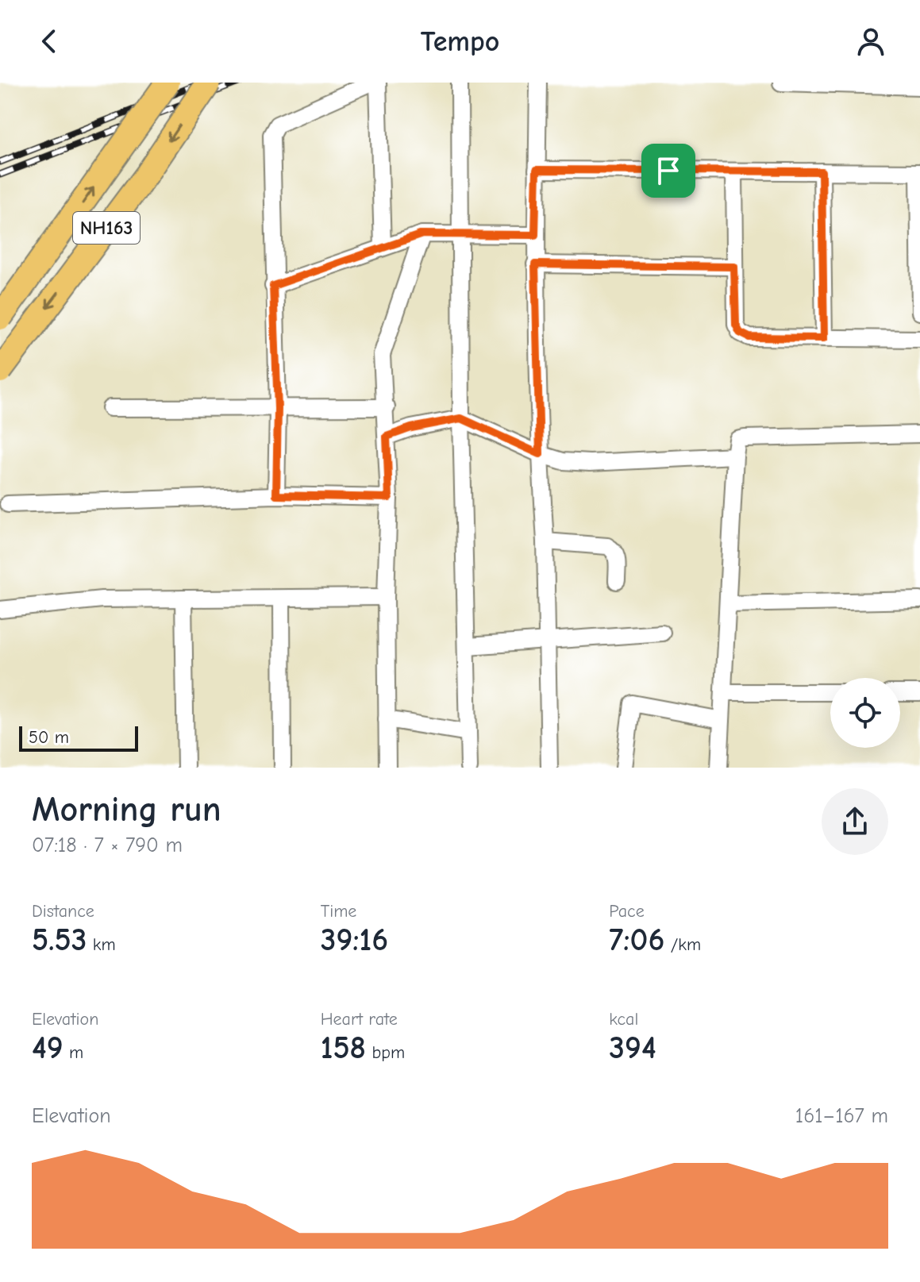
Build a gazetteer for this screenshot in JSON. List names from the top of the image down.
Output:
{
  "streets": {
    "highway": ["NH163"]
  },
  "scale_bar": "50 m",
  "page": {
    "header": "Tempo",
    "scale": "50 m",
    "heading": ["Morning run", "07:18 · 7 × 790 m"],
    "stats": [
      ["Distance", "5.53 km"],
      ["Time", "39:16"],
      ["Pace", "7:06 /km"],
      ["Elevation", "49 m"],
      ["Heart rate", "158 bpm"],
      ["kcal", "394"]
    ],
    "chart": ["Elevation", "161–167 m"]
  }
}
